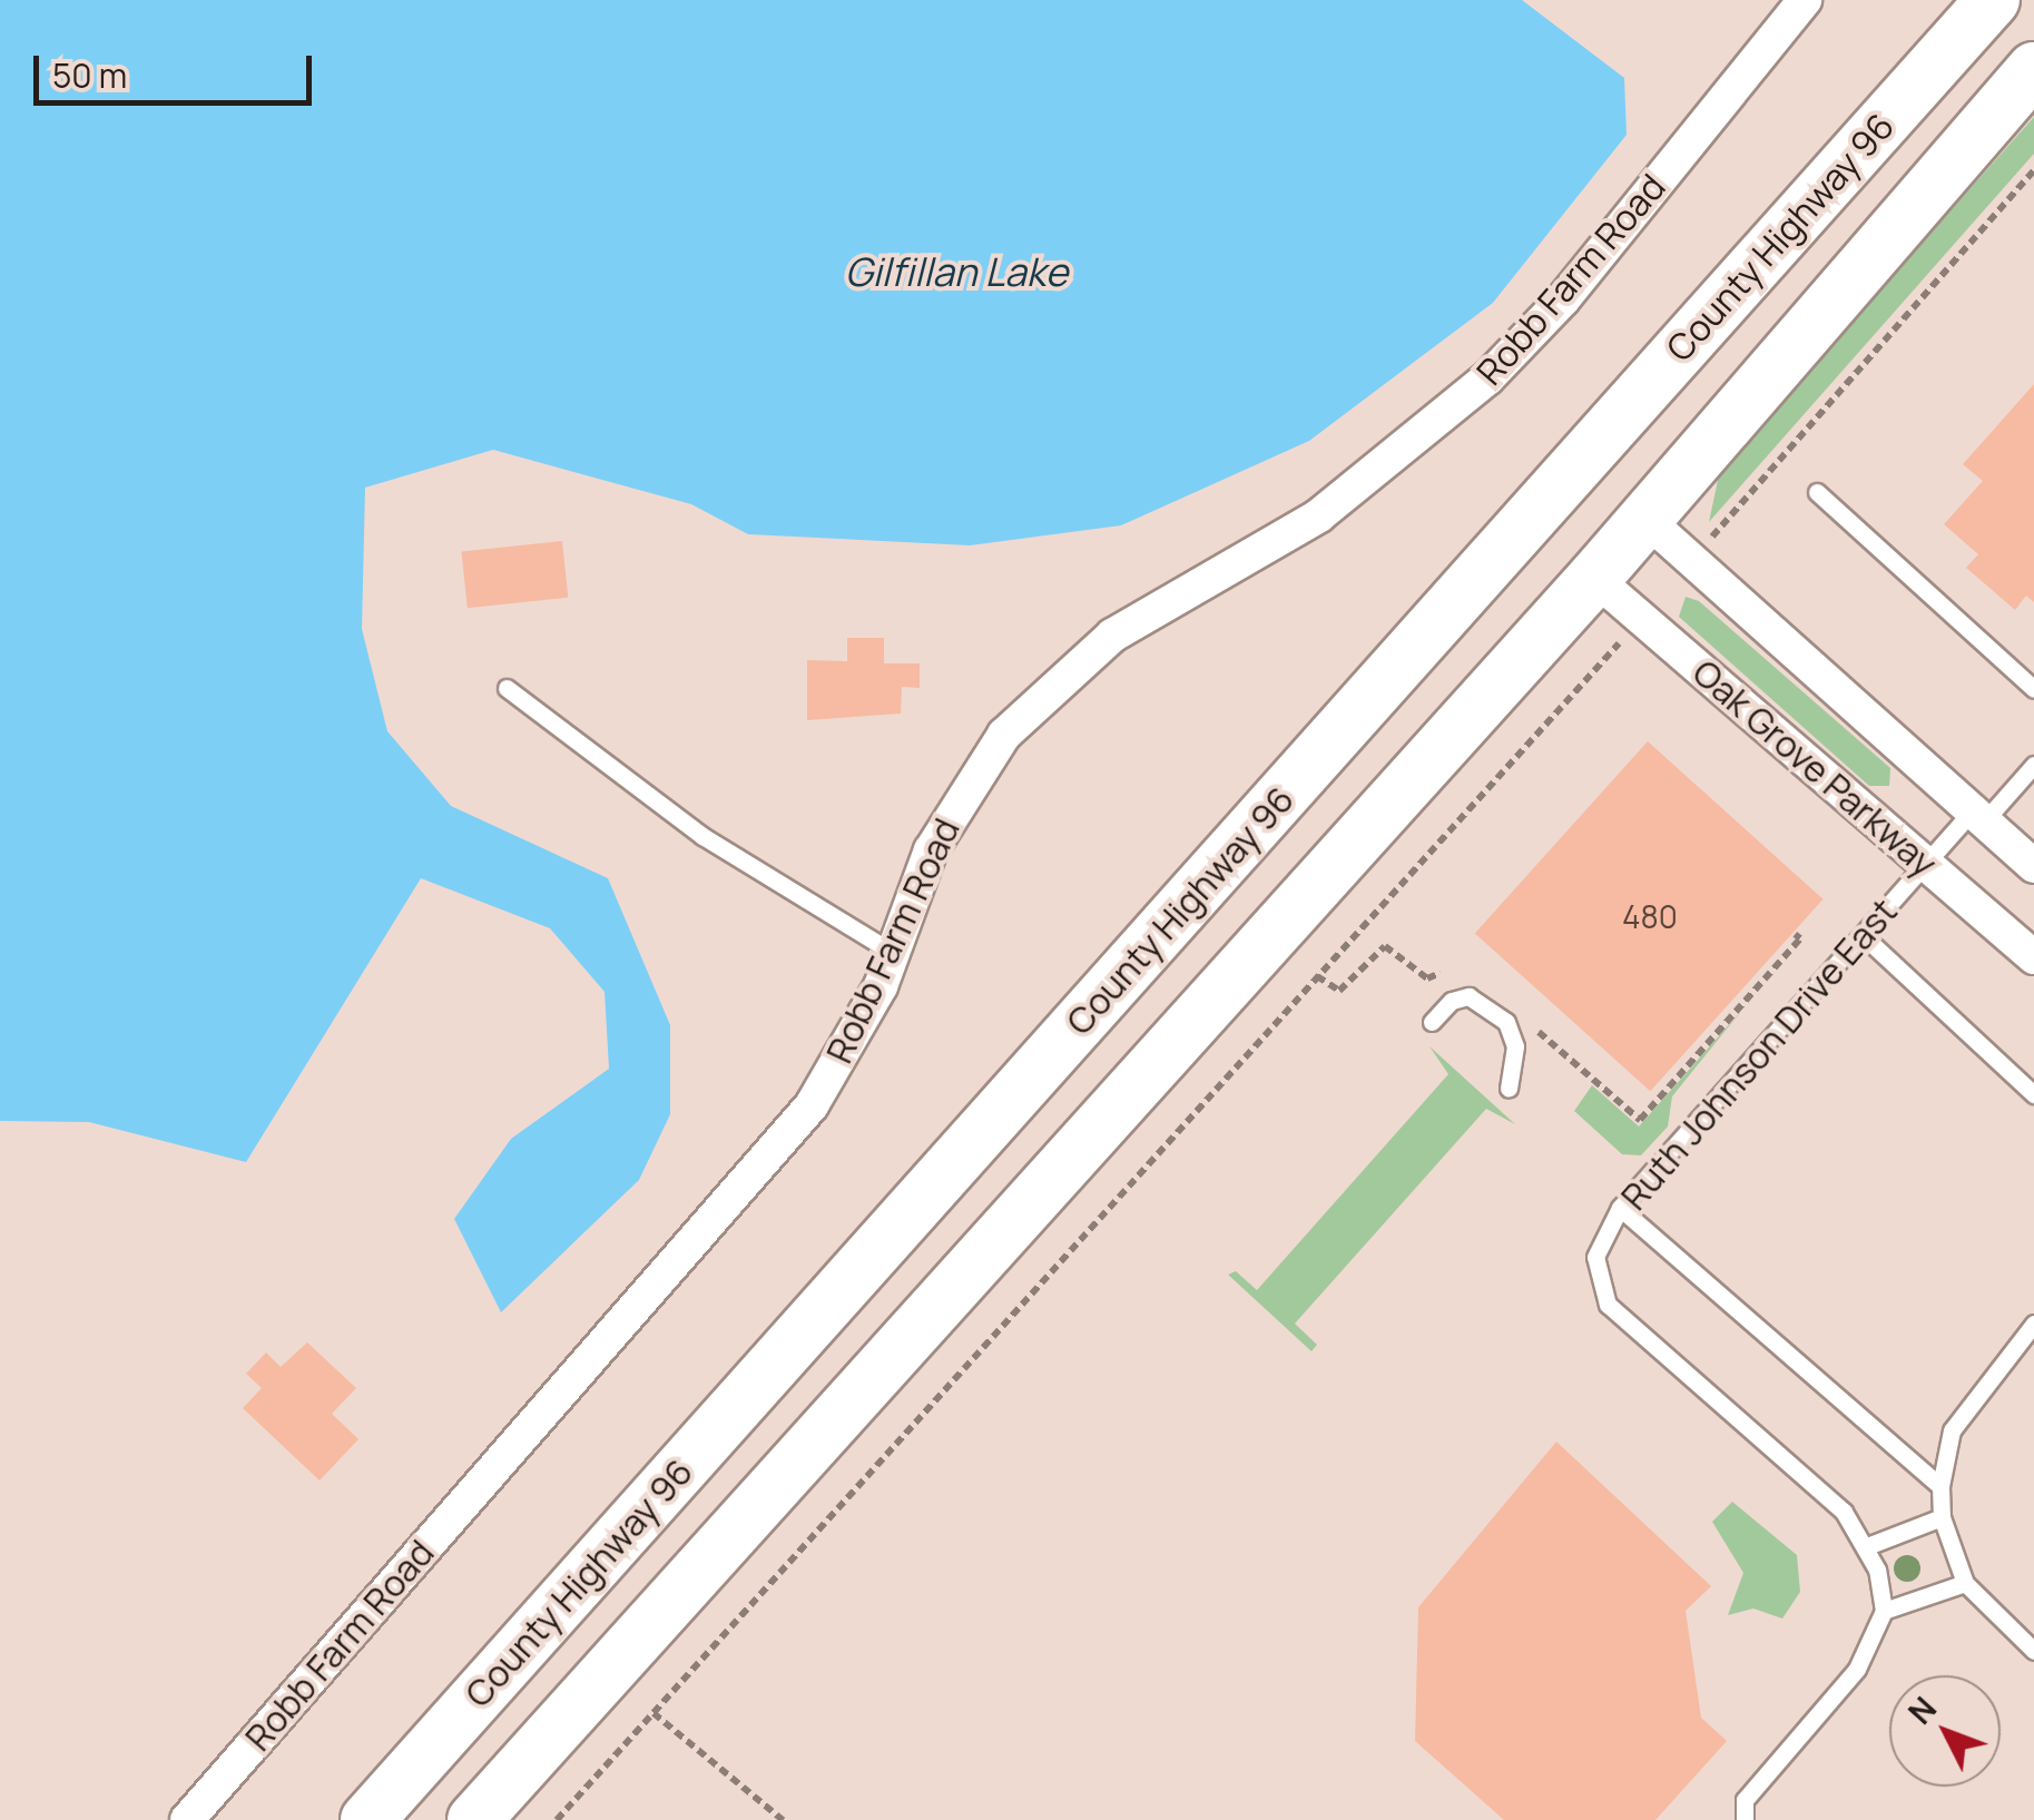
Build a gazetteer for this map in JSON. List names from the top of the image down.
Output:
{
  "streets": {
    "main road": ["County Highway 96"],
    "street": ["Robb Farm Road", "Oak Grove Parkway"],
    "lane": ["Ruth Johnson Drive East"]
  },
  "crossings": [
    ["Oak Grove Parkway", "Ruth Johnson Drive East"]
  ],
  "water": ["Gilfillan Lake"],
  "house_numbers": ["480"],
  "scale_bar": "50 m",
  "north": "top left"
}
